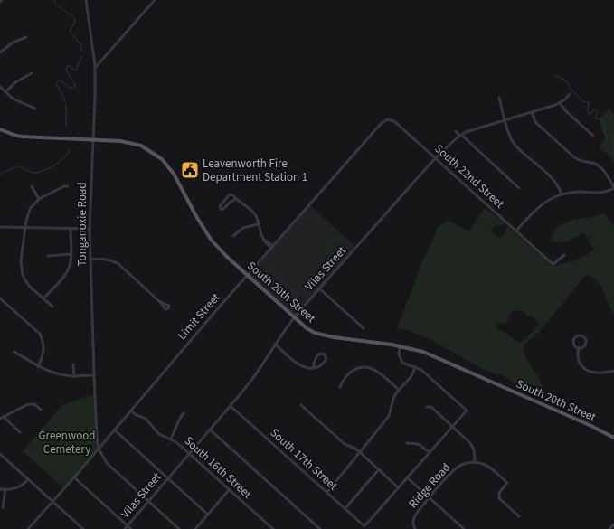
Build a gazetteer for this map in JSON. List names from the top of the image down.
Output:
{
  "streets": {
    "main road": ["South 20th Street"],
    "street": [
      "South 22nd Street",
      "Tonganoxie Road",
      "Vilas Street",
      "Limit Street",
      "South 17th Street",
      "South 16th Street",
      "Ridge Road"
    ]
  },
  "crossings": [
    ["South 22nd Street", "Vilas Street"],
    ["South 22nd Street", "Limit Street"],
    ["Tonganoxie Road", "South 20th Street"],
    ["Tonganoxie Road", "Limit Street"],
    ["Vilas Street", "South 20th Street"],
    ["Vilas Street", "South 17th Street"],
    ["Vilas Street", "South 16th Street"],
    ["South 20th Street", "Limit Street"],
    ["Limit Street", "South 16th Street"]
  ],
  "parks": ["Greenwood Cemetery"],
  "places": {
    "public building": ["Leavenworth Fire Department Station 1"]
  }
}
